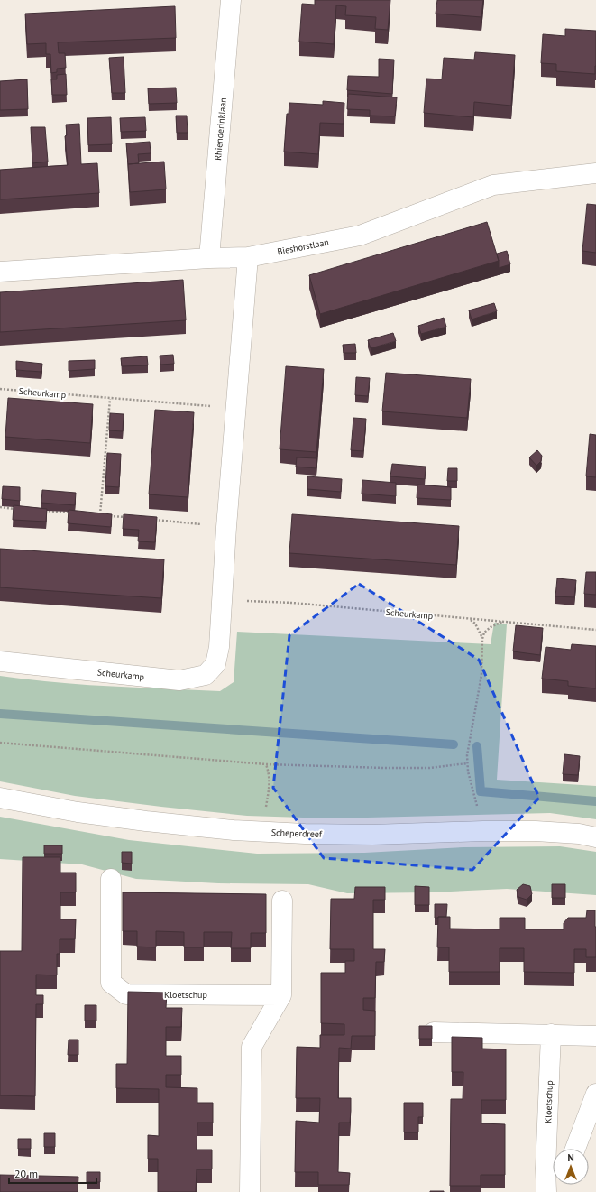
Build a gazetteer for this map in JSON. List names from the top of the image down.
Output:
{
  "streets": {
    "street": [
      "Rhienderinklaan",
      "Bieshorstlaan",
      "Scheurkamp",
      "Scheperdreef",
      "Kloetschup"
    ]
  },
  "crossings": [
    ["Rhienderinklaan", "Bieshorstlaan"],
    ["Bieshorstlaan", "Scheurkamp"]
  ],
  "scale_bar": "20 m",
  "north": "top"
}
